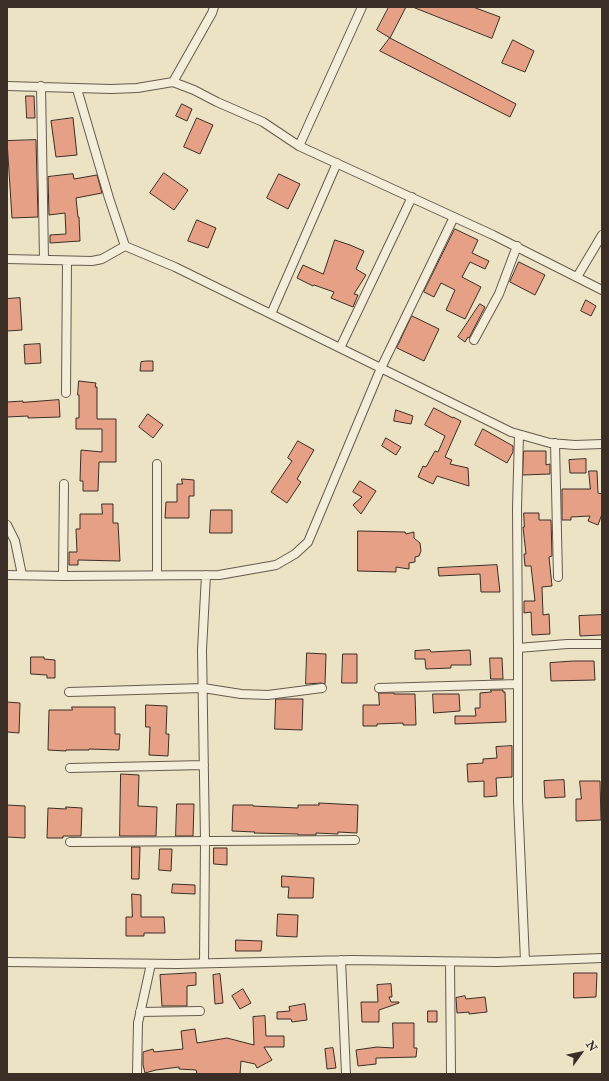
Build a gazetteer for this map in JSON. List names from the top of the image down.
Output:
{
  "north": "top right"
}
